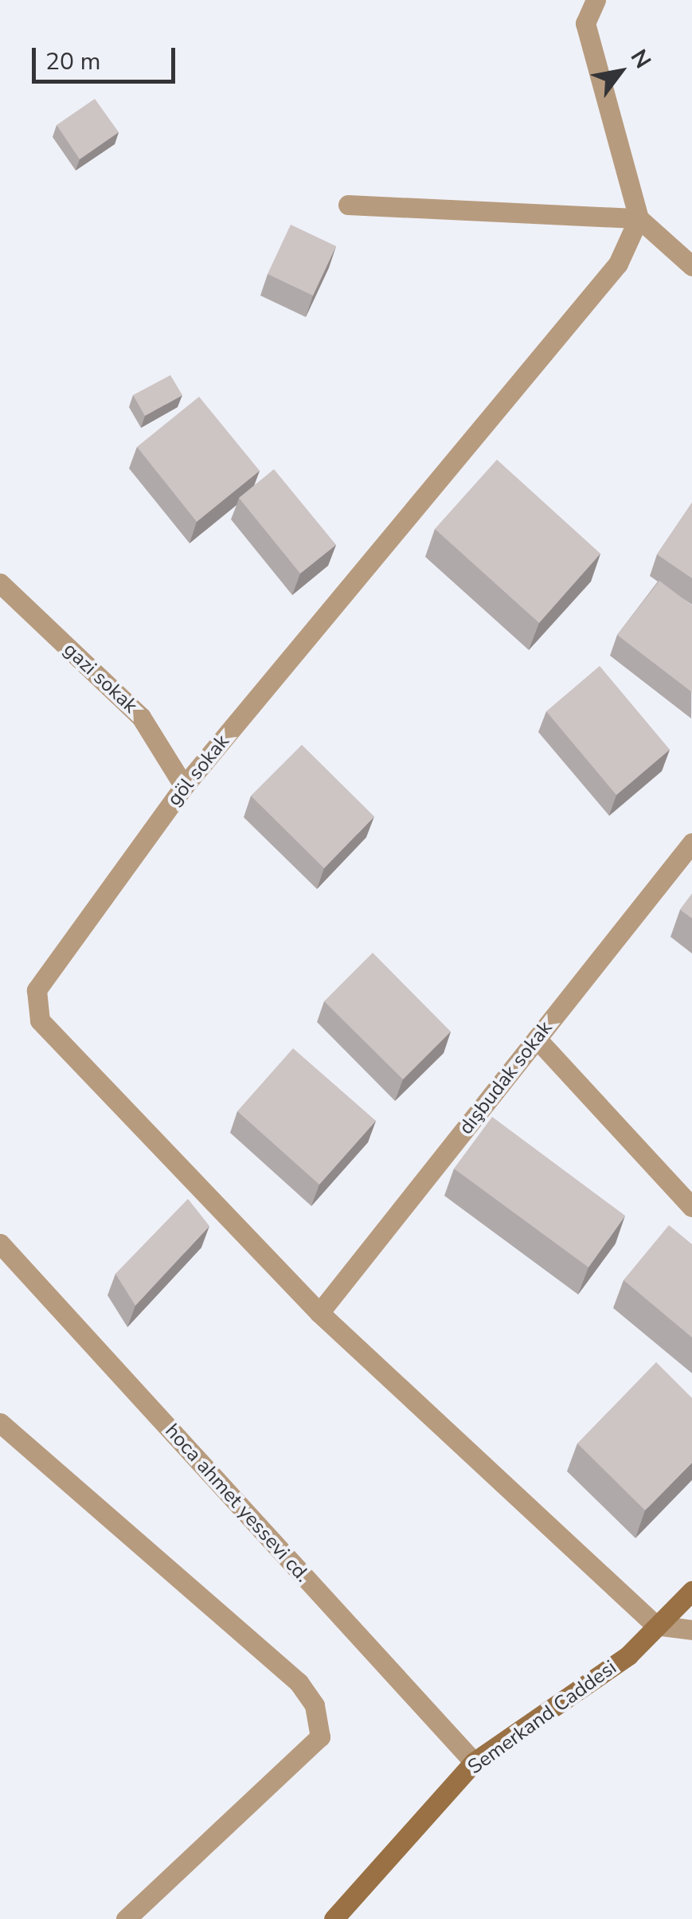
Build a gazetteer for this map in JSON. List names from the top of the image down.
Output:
{
  "streets": {
    "street": [
      "gazi sokak",
      "göl sokak",
      "dışbudak sokak",
      "hoca ahmet yessevi cd.",
      "Semerkand Caddesi"
    ]
  },
  "crossings": [
    ["gazi sokak", "göl sokak"],
    ["göl sokak", "dışbudak sokak"],
    ["göl sokak", "Semerkand Caddesi"],
    ["hoca ahmet yessevi cd.", "Semerkand Caddesi"]
  ],
  "scale_bar": "20 m",
  "north": "top right"
}
